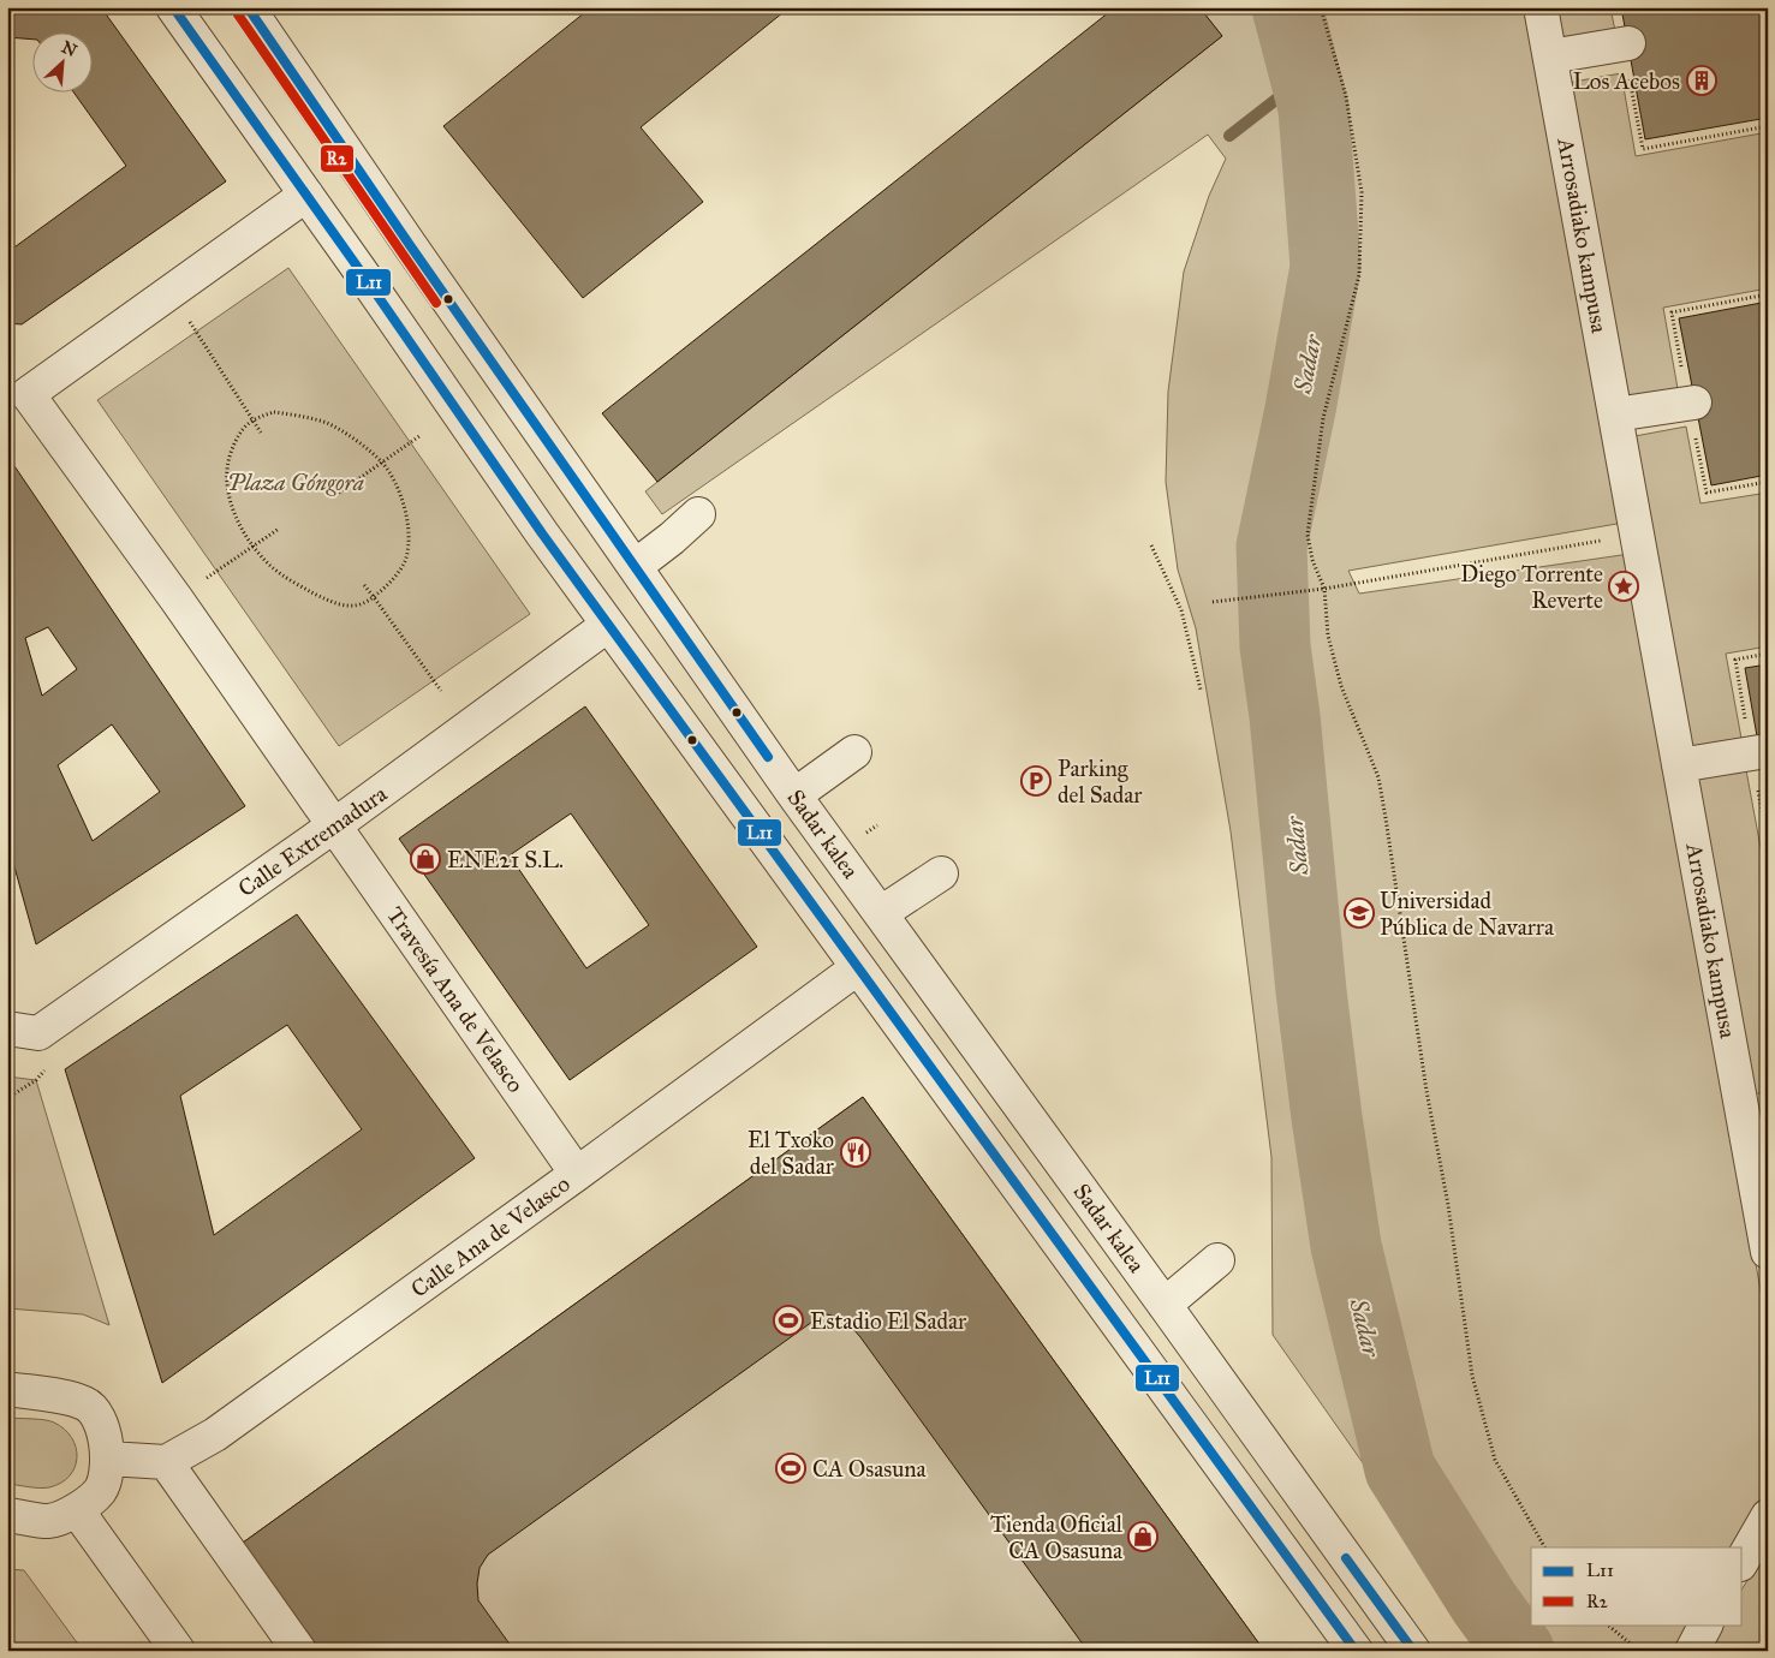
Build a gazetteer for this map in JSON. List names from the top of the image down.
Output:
{
  "streets": {
    "street": [
      "Arrosadiako kampusa",
      "Sadar kalea",
      "Calle Extremadura",
      "Travesía Ana de Velasco",
      "Calle Ana de Velasco"
    ]
  },
  "crossings": [
    ["Calle Extremadura", "Travesía Ana de Velasco"],
    ["Travesía Ana de Velasco", "Calle Ana de Velasco"]
  ],
  "water": ["Sadar"],
  "parks": ["Plaza Góngora"],
  "places": {
    "building": ["Los Acebos"],
    "place": ["Diego Torrente Reverte"],
    "parking": ["Parking del Sadar"],
    "shop": ["ENE21 S.L.", "Tienda Oficial CA Osasuna"],
    "school or university": ["Universidad Pública de Navarra"],
    "restaurant": ["El Txoko del Sadar"],
    "sports": ["Estadio El Sadar", "CA Osasuna"]
  },
  "lines": ["transit line L11", "transit line R2"],
  "legend": ["L11", "R2"],
  "north": "top right"
}
